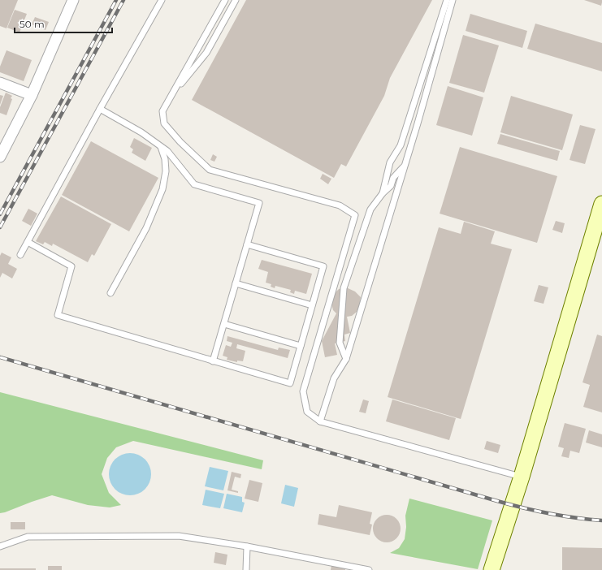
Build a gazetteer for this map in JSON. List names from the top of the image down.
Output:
{
  "scale_bar": "50 m"
}
